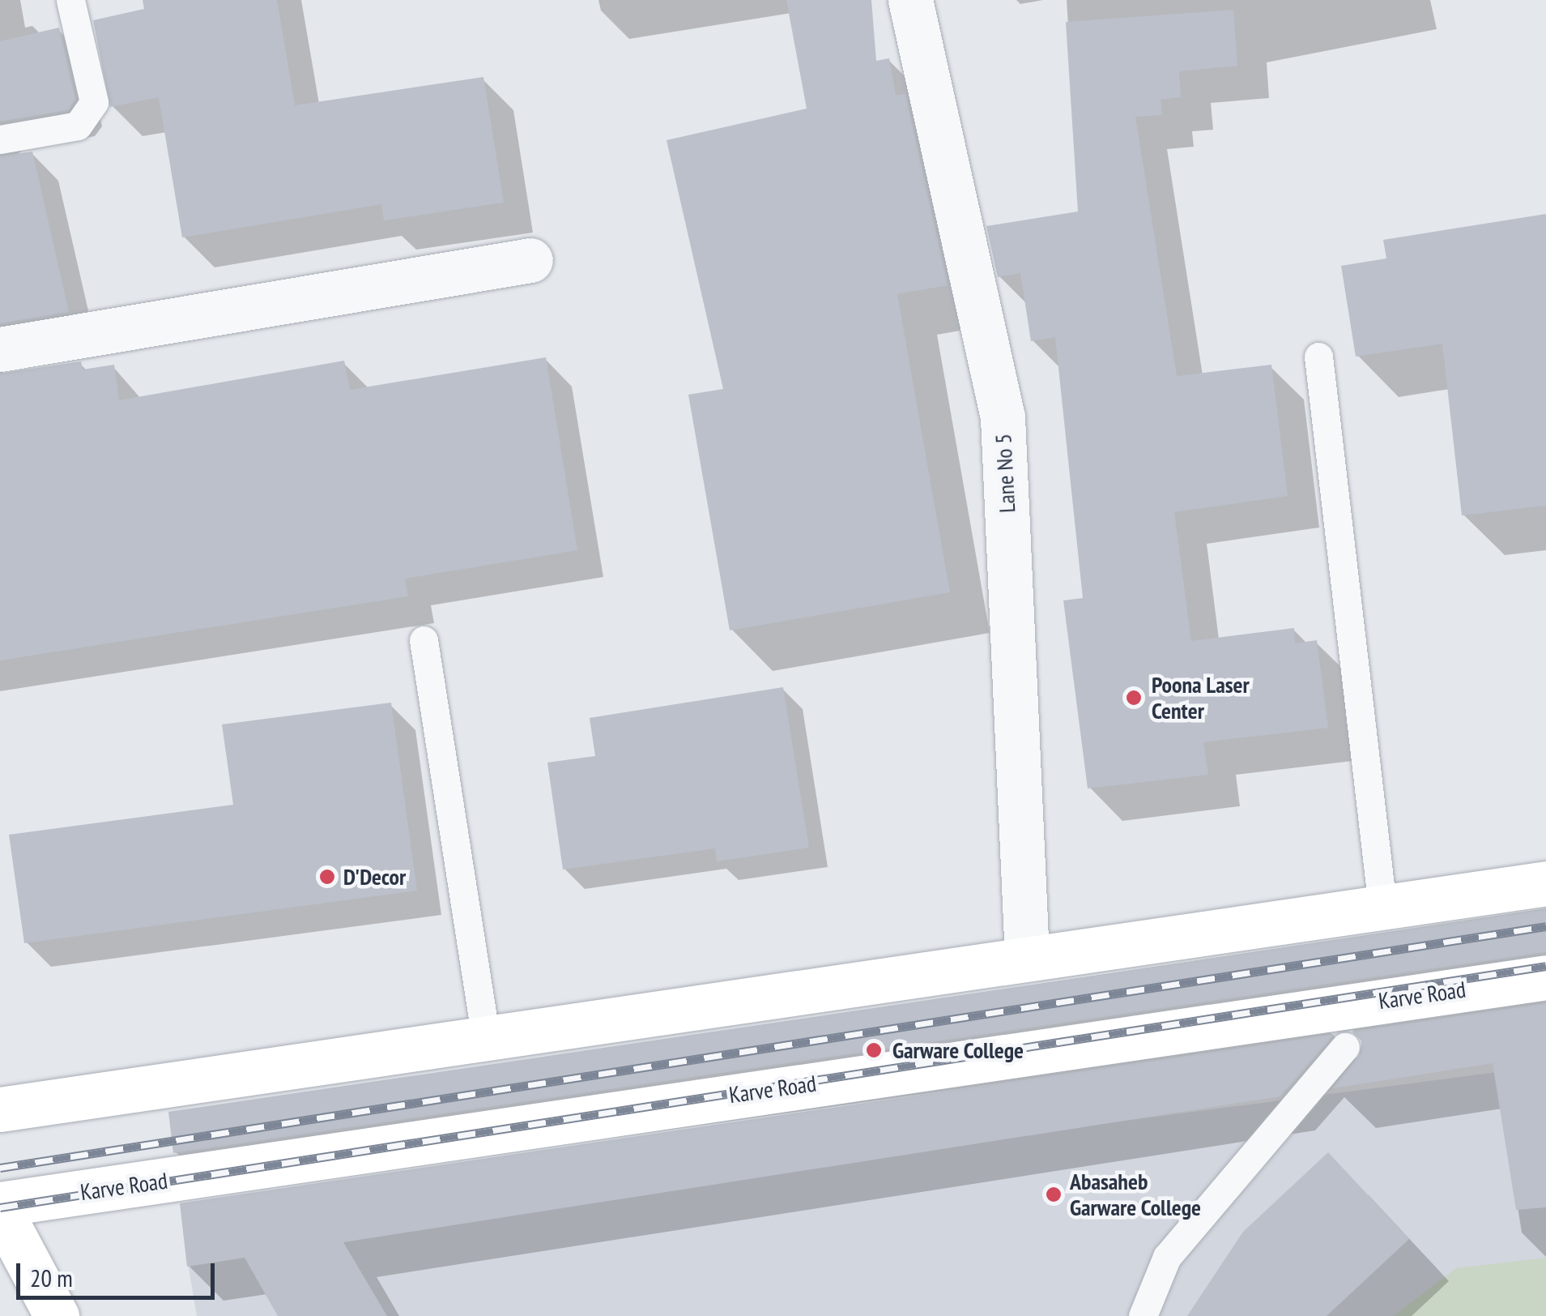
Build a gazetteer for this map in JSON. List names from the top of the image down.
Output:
{
  "streets": {
    "main road": ["Karve Road"],
    "street": ["Lane No 5"]
  },
  "places": [
    "Poona Laser Center",
    "D'Decor",
    "Garware College",
    "Abasaheb Garware College"
  ],
  "scale_bar": "20 m"
}
